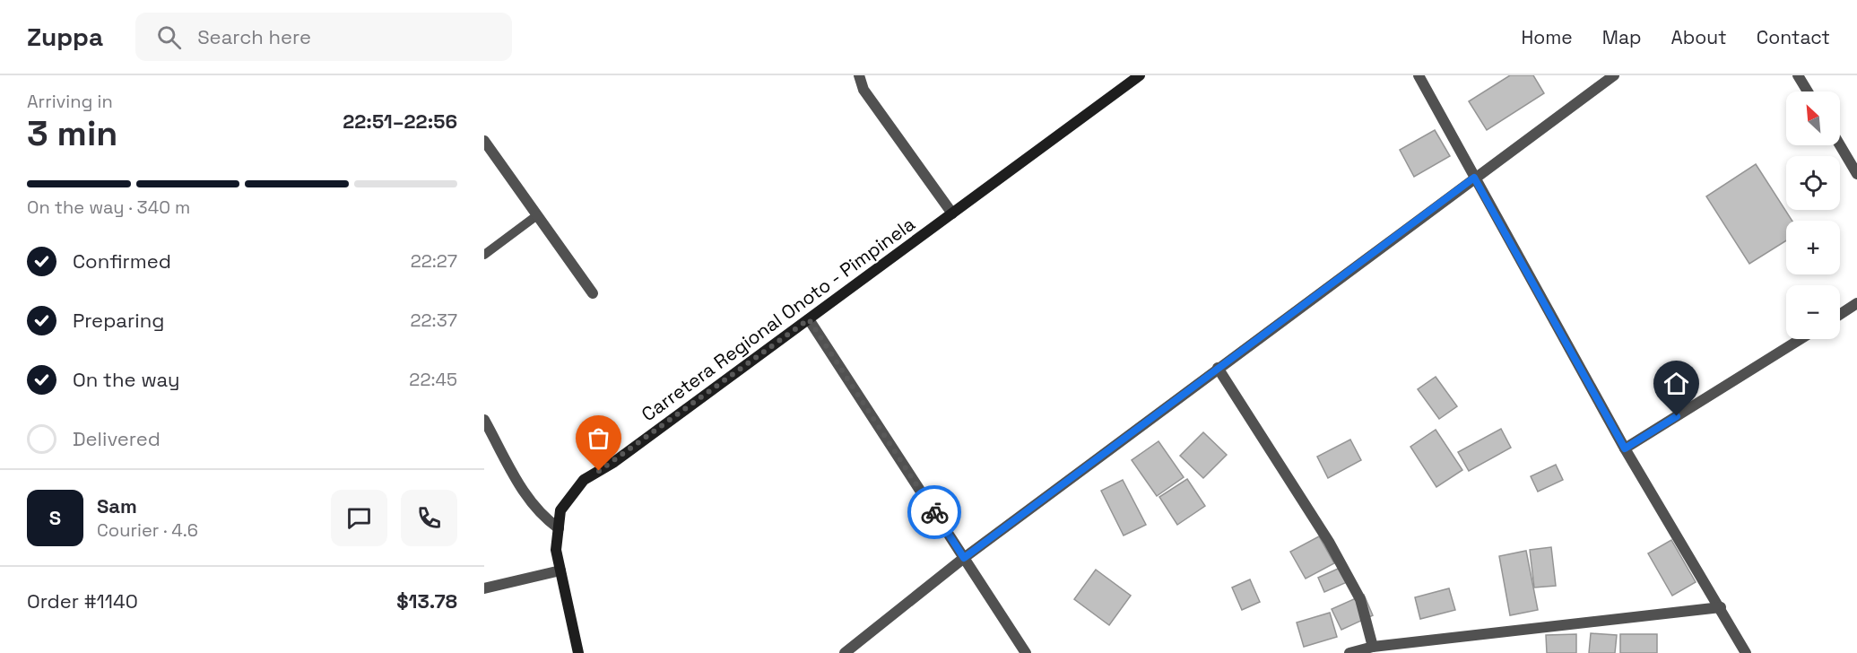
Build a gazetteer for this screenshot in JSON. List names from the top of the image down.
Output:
{
  "streets": {
    "main road": ["Carretera Regional Onoto - Pimpinela"]
  },
  "north": "top left",
  "page": {
    "header": "Zuppa",
    "search": "Search here",
    "nav": [
      "Home",
      "Map",
      "About",
      "Contact"
    ],
    "heading": ["3 min", "Arriving in", "22:51–22:56"],
    "panel": [
      "Sam",
      "Courier · 4.6",
      "Order #1140",
      "$13.78"
    ],
    "map_buttons": ["+", "−"],
    "bar": "On the way · 340 m",
    "list": [
      ["Confirmed", "22:27"],
      ["Preparing", "22:37"],
      ["On the way", "22:45"],
      "Delivered"
    ],
    "round": "S"
  }
}
